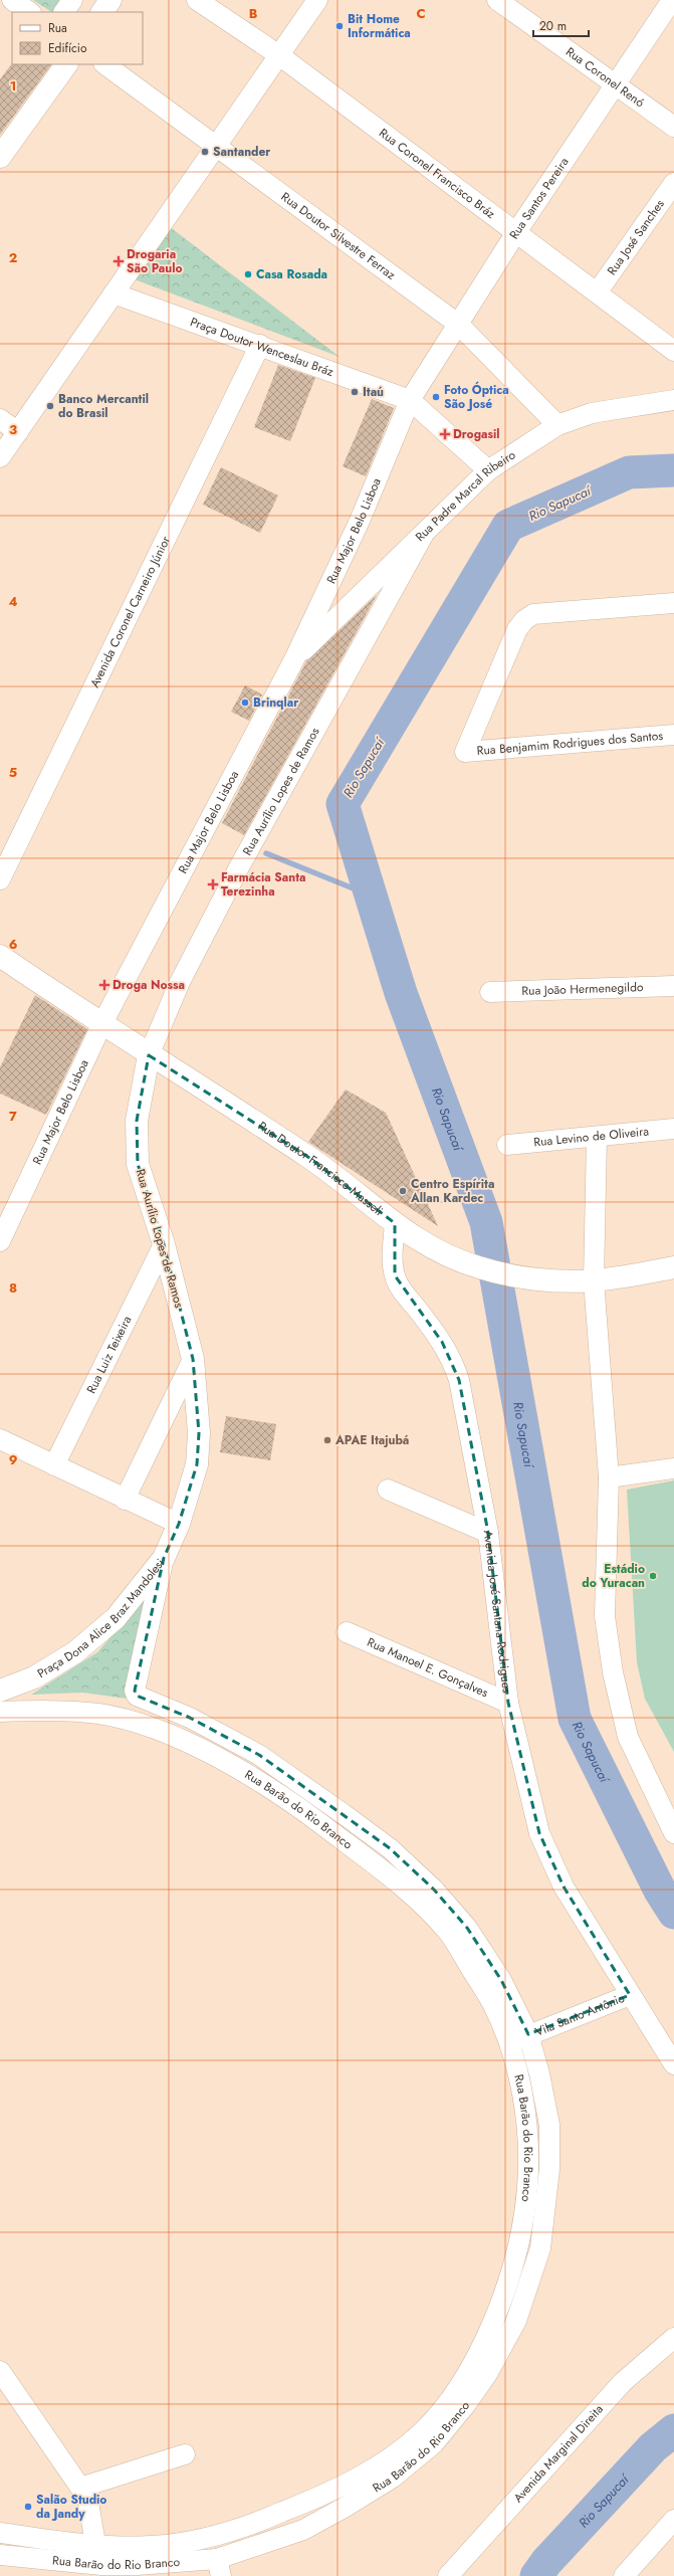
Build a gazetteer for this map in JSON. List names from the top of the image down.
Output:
{
  "streets": {
    "main road": ["Rua Aurílio Lopes de Ramos", "Rua Doutor Francisco Masseli", "Praça Dona Alice Braz Mandolesi"],
    "street": [
      "Rua Coronel Renó",
      "Rua Coronel Francisco Bráz",
      "Rua Santos Pereira",
      "Rua Doutor Silvestre Ferraz",
      "Rua José Sanches",
      "Praça Doutor Wenceslau Bráz",
      "Rua Padre Marcal Ribeiro",
      "Rua Major Belo Lisboa",
      "Avenida Coronel Carneiro Júnior",
      "Rua Benjamim Rodrigues dos Santos",
      "Rua João Hermenegildo",
      "Rua Levino de Oliveira",
      "Rua Luiz Teixeira",
      "Avenida José Santana Rodrigues",
      "Rua Manoel E. Gonçalves",
      "Rua Barão do Rio Branco",
      "Vila Santo Antônio",
      "Avenida Marginal Direita"
    ]
  },
  "crossings": [
    ["Rua Coronel Renó", "Rua Santos Pereira"],
    ["Rua Coronel Francisco Bráz", "Rua Santos Pereira"],
    ["Rua Coronel Francisco Bráz", "Rua José Sanches"],
    ["Rua Santos Pereira", "Rua Doutor Silvestre Ferraz"],
    ["Rua Santos Pereira", "Praça Doutor Wenceslau Bráz"],
    ["Rua Santos Pereira", "Rua Major Belo Lisboa"],
    ["Rua Doutor Silvestre Ferraz", "Rua Padre Marcal Ribeiro"],
    ["Praça Doutor Wenceslau Bráz", "Rua Major Belo Lisboa"],
    ["Praça Doutor Wenceslau Bráz", "Avenida Coronel Carneiro Júnior"],
    ["Rua Padre Marcal Ribeiro", "Rua Major Belo Lisboa"],
    ["Rua Padre Marcal Ribeiro", "Rua Aurílio Lopes de Ramos"],
    ["Rua Major Belo Lisboa", "Rua Doutor Francisco Masseli"],
    ["Rua Aurílio Lopes de Ramos", "Rua Doutor Francisco Masseli"],
    ["Rua Aurílio Lopes de Ramos", "Rua Luiz Teixeira"],
    ["Rua Aurílio Lopes de Ramos", "Praça Dona Alice Braz Mandolesi"],
    ["Rua Doutor Francisco Masseli", "Avenida José Santana Rodrigues"],
    ["Avenida José Santana Rodrigues", "Rua Manoel E. Gonçalves"],
    ["Avenida José Santana Rodrigues", "Vila Santo Antônio"],
    ["Praça Dona Alice Braz Mandolesi", "Rua Barão do Rio Branco"],
    ["Rua Barão do Rio Branco", "Vila Santo Antônio"]
  ],
  "water": ["Rio Sapucaí"],
  "places": {
    "other": [
      "Bit Home Informática",
      "Santander",
      "Casa Rosada",
      "Itaú",
      "Foto Óptica São José",
      "Banco Mercantil do Brasil",
      "Brinqlar",
      "Centro Espírita Allan Kardec",
      "APAE Itajubá",
      "Estádio do Yuracan",
      "Salão Studio da Jandy"
    ],
    "health": [
      "Drogaria São Paulo",
      "Drogasil",
      "Farmácia Santa Terezinha",
      "Droga Nossa"
    ]
  },
  "legend": ["Rua", "Edifício"],
  "scale_bar": "20 m",
  "grid": {
    "columns": ["B", "C"],
    "rows": [
      "1",
      "2",
      "3",
      "4",
      "5",
      "6",
      "7",
      "8",
      "9"
    ]
  }
}
